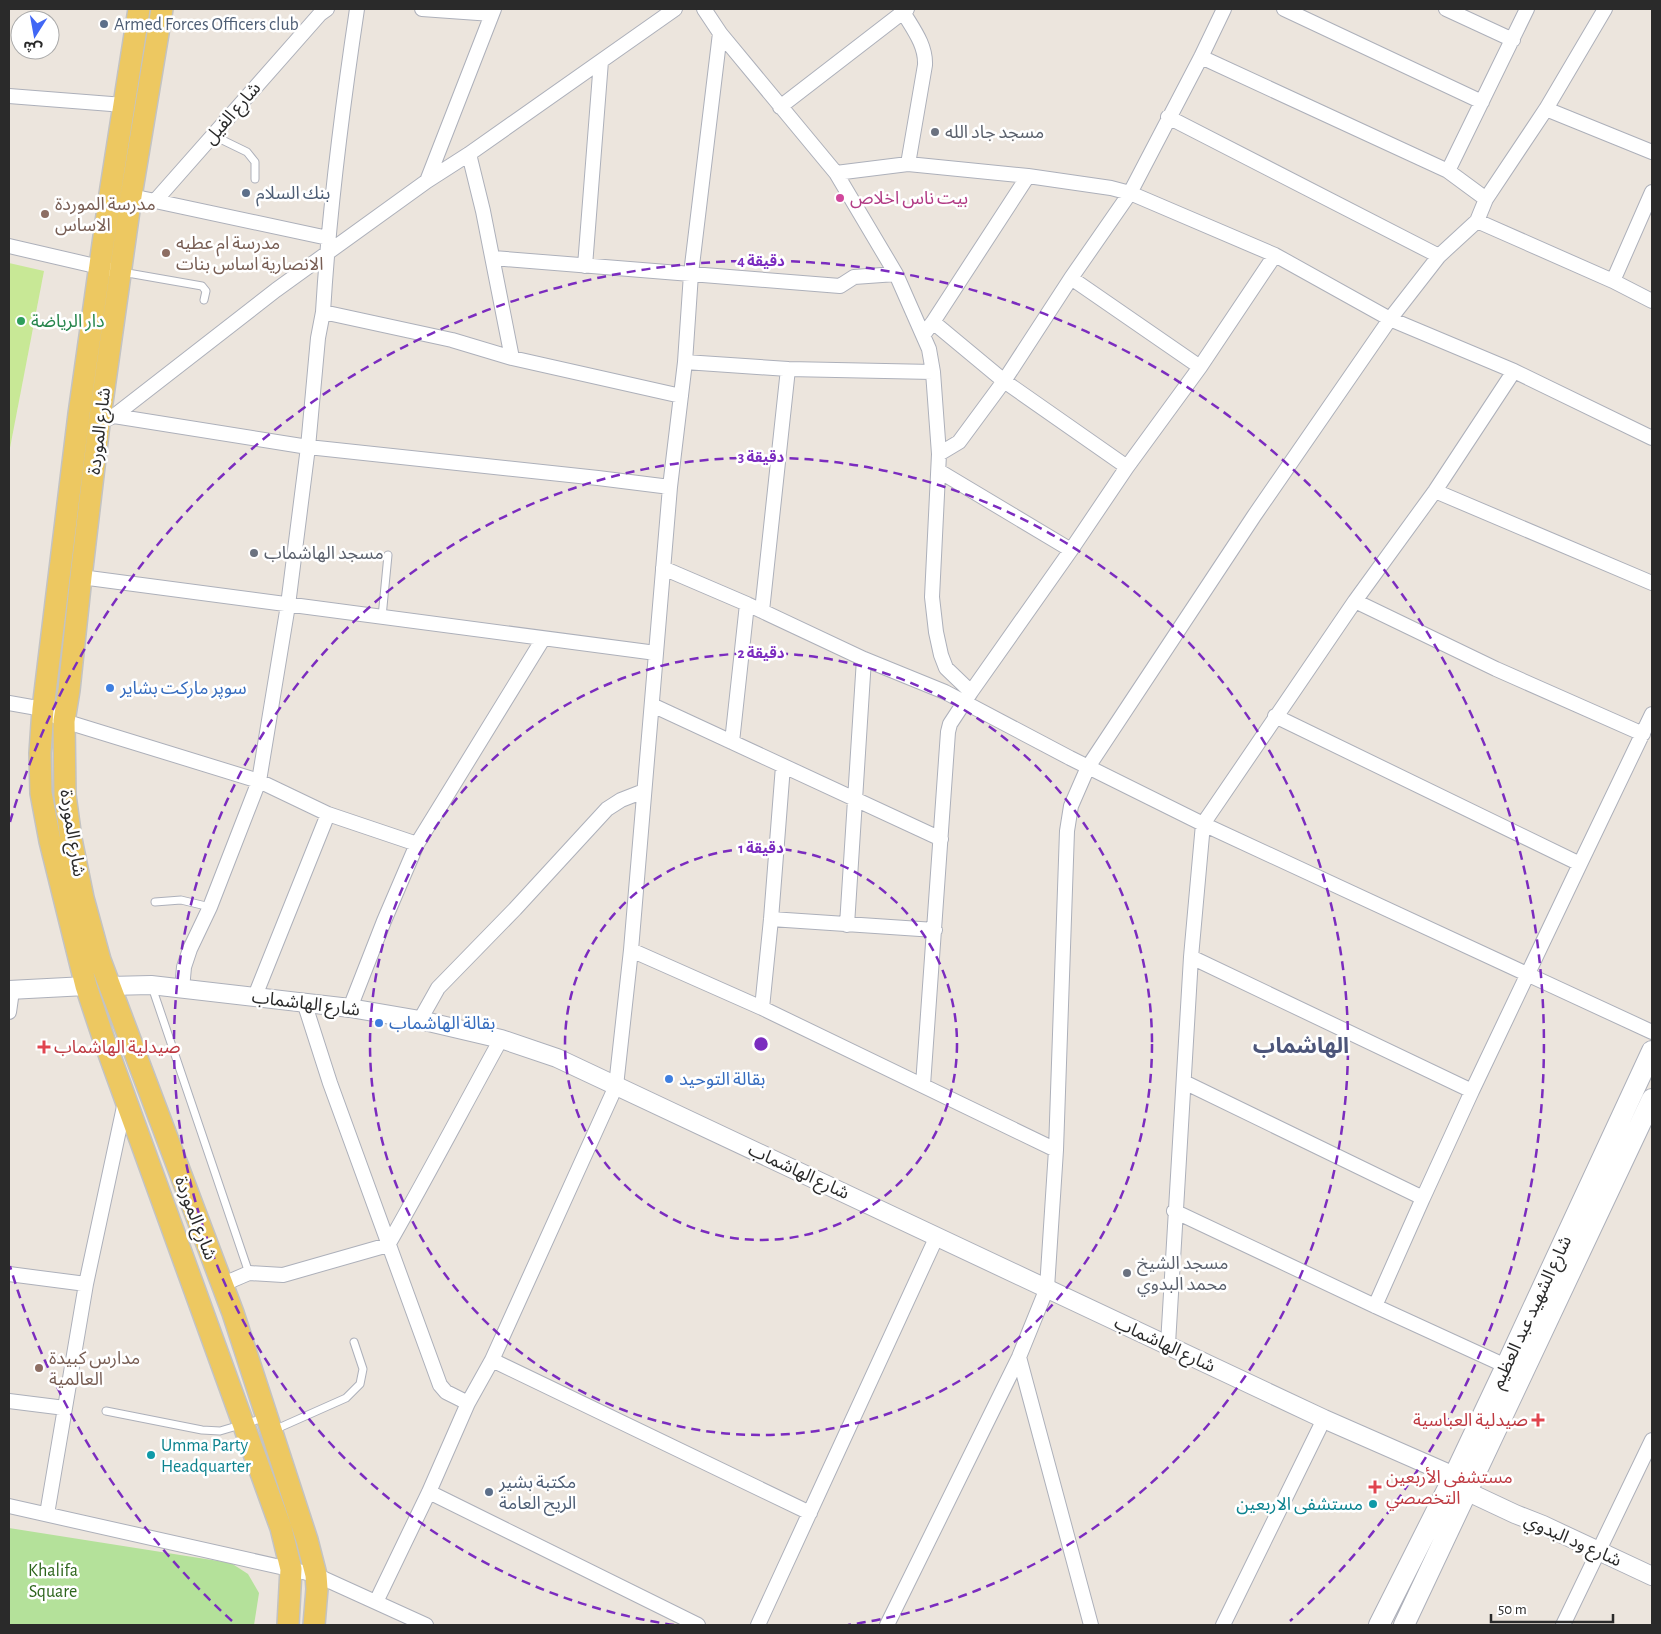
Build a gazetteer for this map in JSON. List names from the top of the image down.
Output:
{
  "streets": {
    "main road": ["شارع الموردة", "شارع الشهيد عبد العظيم"],
    "street": ["شارع الفيل", "شارع الهاشماب", "شارع ود البدوي"]
  },
  "crossings": [
    ["شارع الموردة", "شارع الهاشماب"],
    ["شارع الهاشماب", "شارع الشهيد عبد العظيم"],
    ["شارع الهاشماب", "شارع ود البدوي"],
    ["شارع الشهيد عبد العظيم", "شارع ود البدوي"]
  ],
  "districts": ["الهاشماب"],
  "parks": ["Khalifa Square"],
  "places": {
    "other": [
      "Armed Forces Officers club",
      "مسجد جاد الله",
      "بنك السلام",
      "بيت ناس اخلاص",
      "مدرسة الموردة الاساس",
      "مدرسة ام عطيه الانصارية اساس بنات",
      "دار الرياضة",
      "مسجد الهاشماب",
      "سوپر مارکت بشاير",
      "بقالة الهاشماب",
      "بقالة التوحيد",
      "مسجد الشيخ محمد البدوي",
      "مدارس كبيدة العالمية",
      "Umma Party Headquarter",
      "مكتبة بشير الريح العامة",
      "مستشفى الاربعين"
    ],
    "health": ["صيدلية الهاشماب", "صيدلية العباسية", "مستشفى الأربعين التخصصي"]
  },
  "scale_bar": "50 m",
  "north": "bottom",
  "rings": [
    "4 دقيقة",
    "3 دقيقة",
    "2 دقيقة",
    "1 دقيقة"
  ]
}
